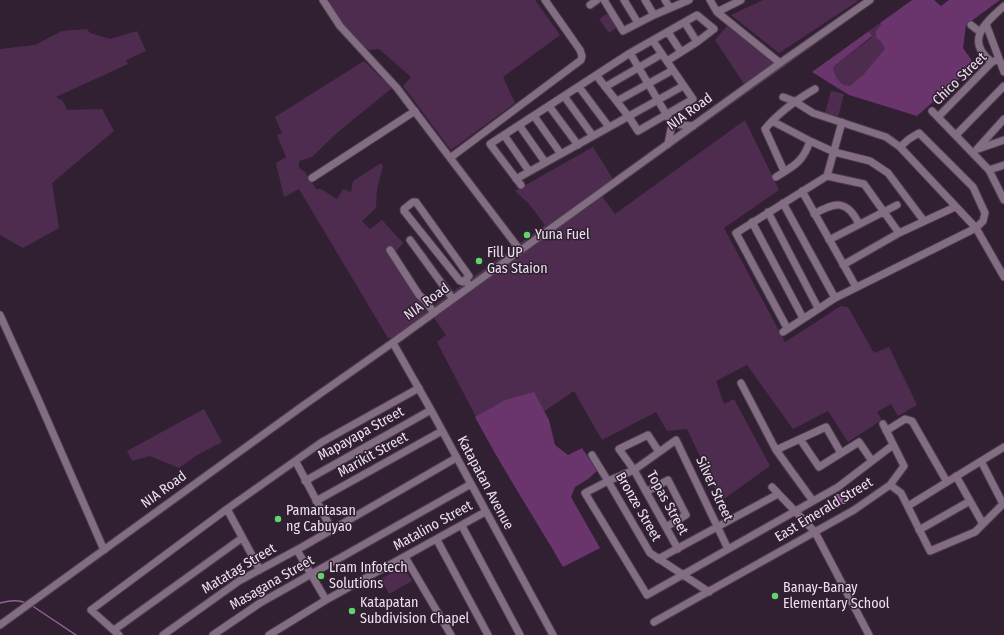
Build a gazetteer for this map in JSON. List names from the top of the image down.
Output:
{
  "streets": {
    "street": [
      "Chico Street",
      "NIA Road",
      "Mapayapa Street",
      "Marikit Street",
      "Katapatan Avenue",
      "Silver Street",
      "Topas Street",
      "Bronze Street",
      "East Emerald Street",
      "Matalino Street",
      "Matatag Street",
      "Masagana Street"
    ]
  },
  "crossings": [
    ["NIA Road", "Katapatan Avenue"],
    ["Mapayapa Street", "Katapatan Avenue"],
    ["Marikit Street", "Katapatan Avenue"],
    ["Katapatan Avenue", "Matalino Street"],
    ["Katapatan Avenue", "Matatag Street"],
    ["Katapatan Avenue", "Masagana Street"],
    ["Silver Street", "Topas Street"],
    ["Bronze Street", "East Emerald Street"]
  ],
  "places": [
    "Yuna Fuel",
    "Fill UP Gas Staion",
    "Pamantasan ng Cabuyao",
    "Lram Infotech Solutions",
    "Banay-Banay Elementary School",
    "Katapatan Subdivision Chapel"
  ]
}
